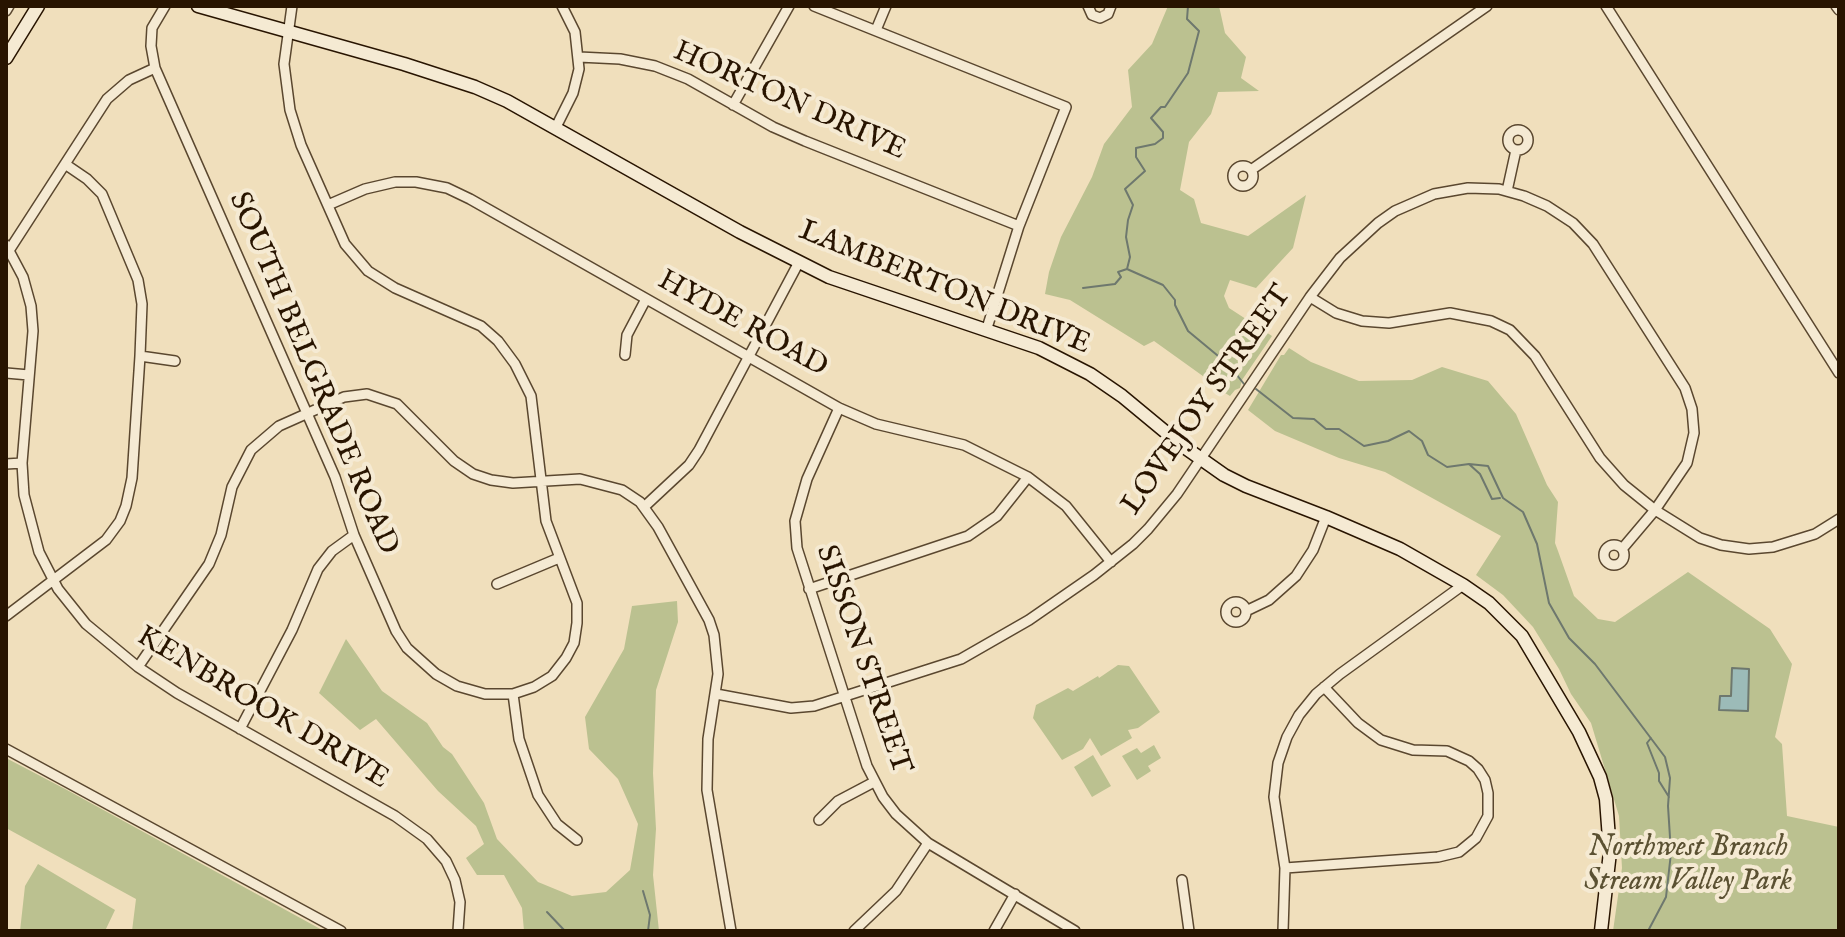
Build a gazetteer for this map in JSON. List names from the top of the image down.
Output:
{
  "streets": {
    "street": [
      "HORTON DRIVE",
      "LAMBERTON DRIVE",
      "HYDE ROAD",
      "SOUTH BELGRADE ROAD",
      "LOVEJOY STREET",
      "SISSON STREET",
      "KENBROOK DRIVE"
    ]
  },
  "crossings": [
    ["LAMBERTON DRIVE", "LOVEJOY STREET"],
    ["HYDE ROAD", "LOVEJOY STREET"],
    ["HYDE ROAD", "SISSON STREET"],
    ["LOVEJOY STREET", "SISSON STREET"]
  ],
  "parks": ["Northwest Branch Stream Valley Park"]
}
